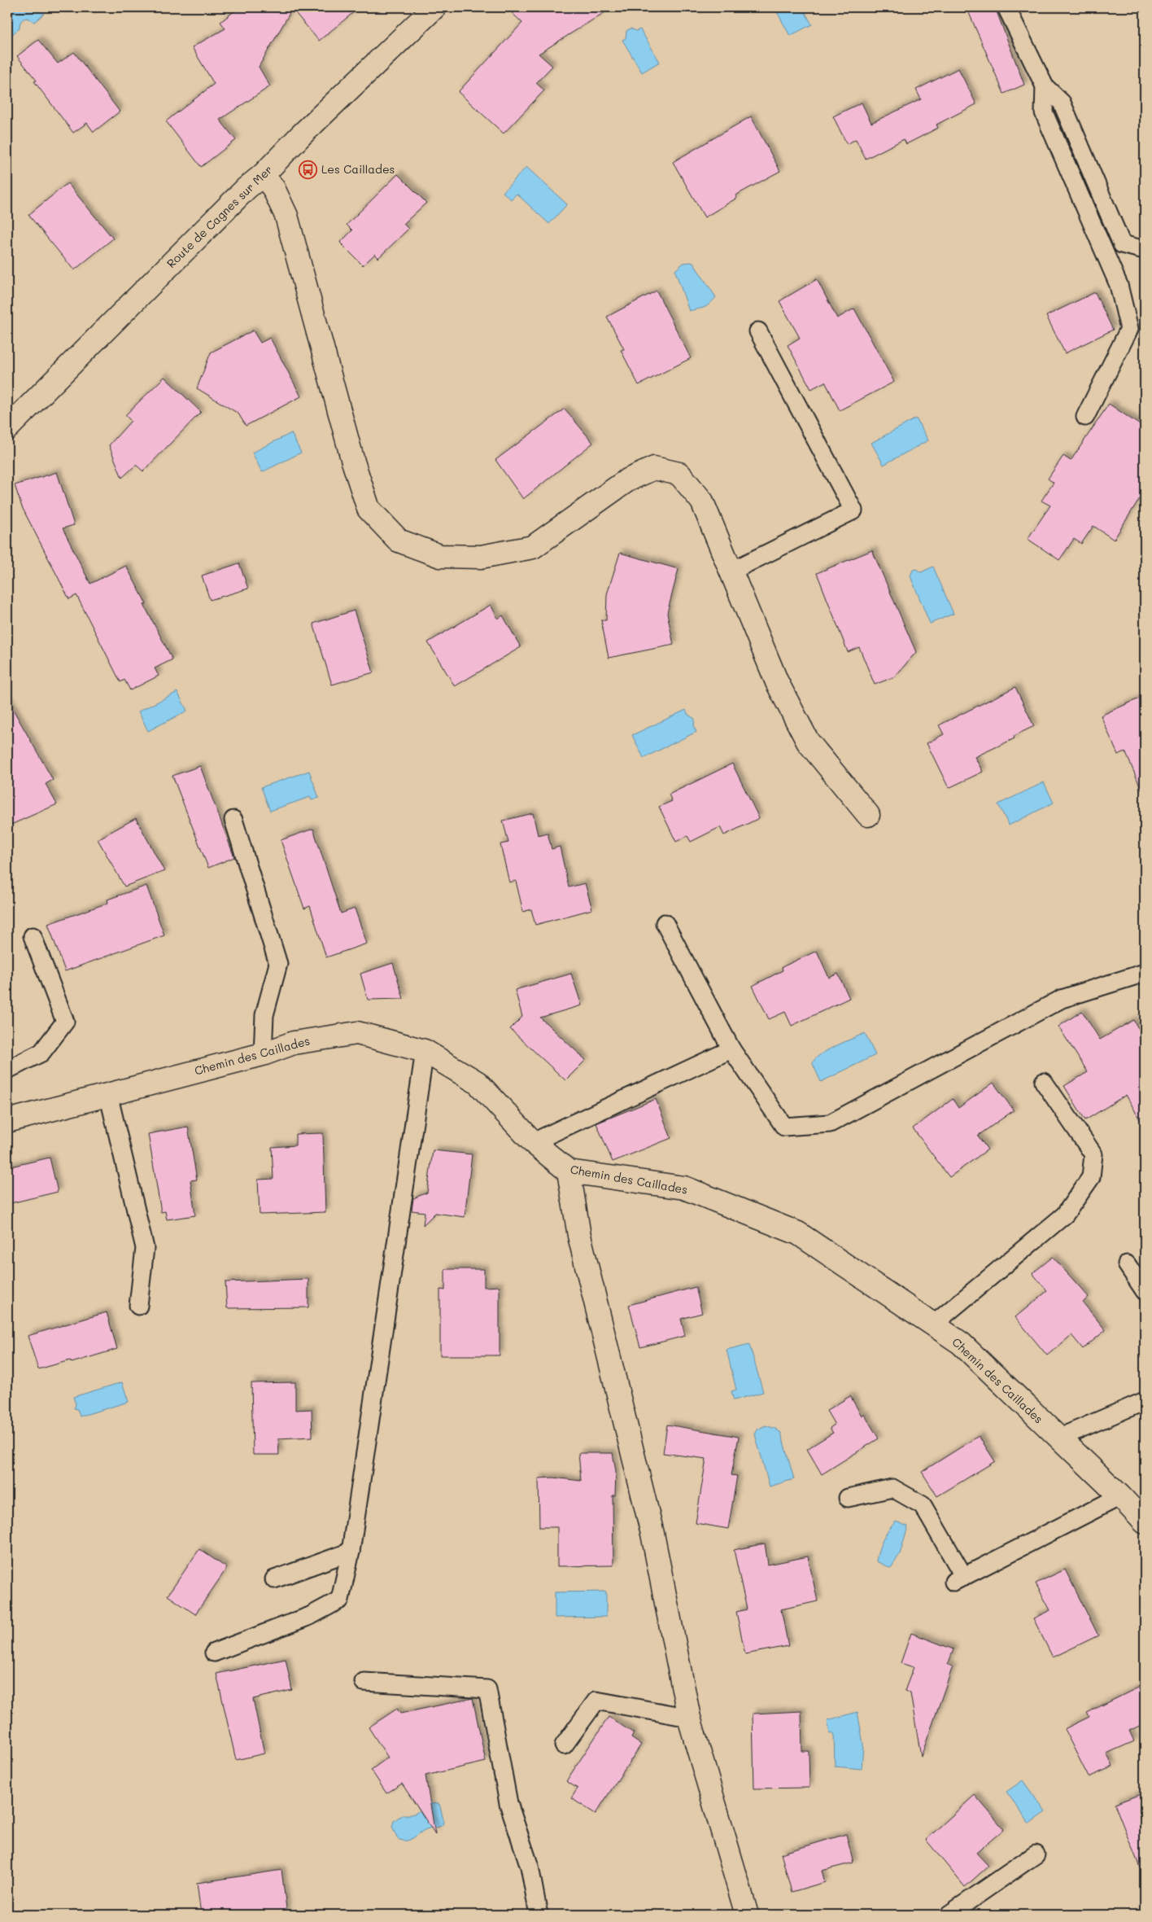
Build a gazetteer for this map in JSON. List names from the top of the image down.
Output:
{
  "streets": {
    "street": ["Route de Cagnes sur Mer", "Chemin des Caillades"]
  },
  "places": {
    "bus stop": ["Les Caillades"]
  }
}
